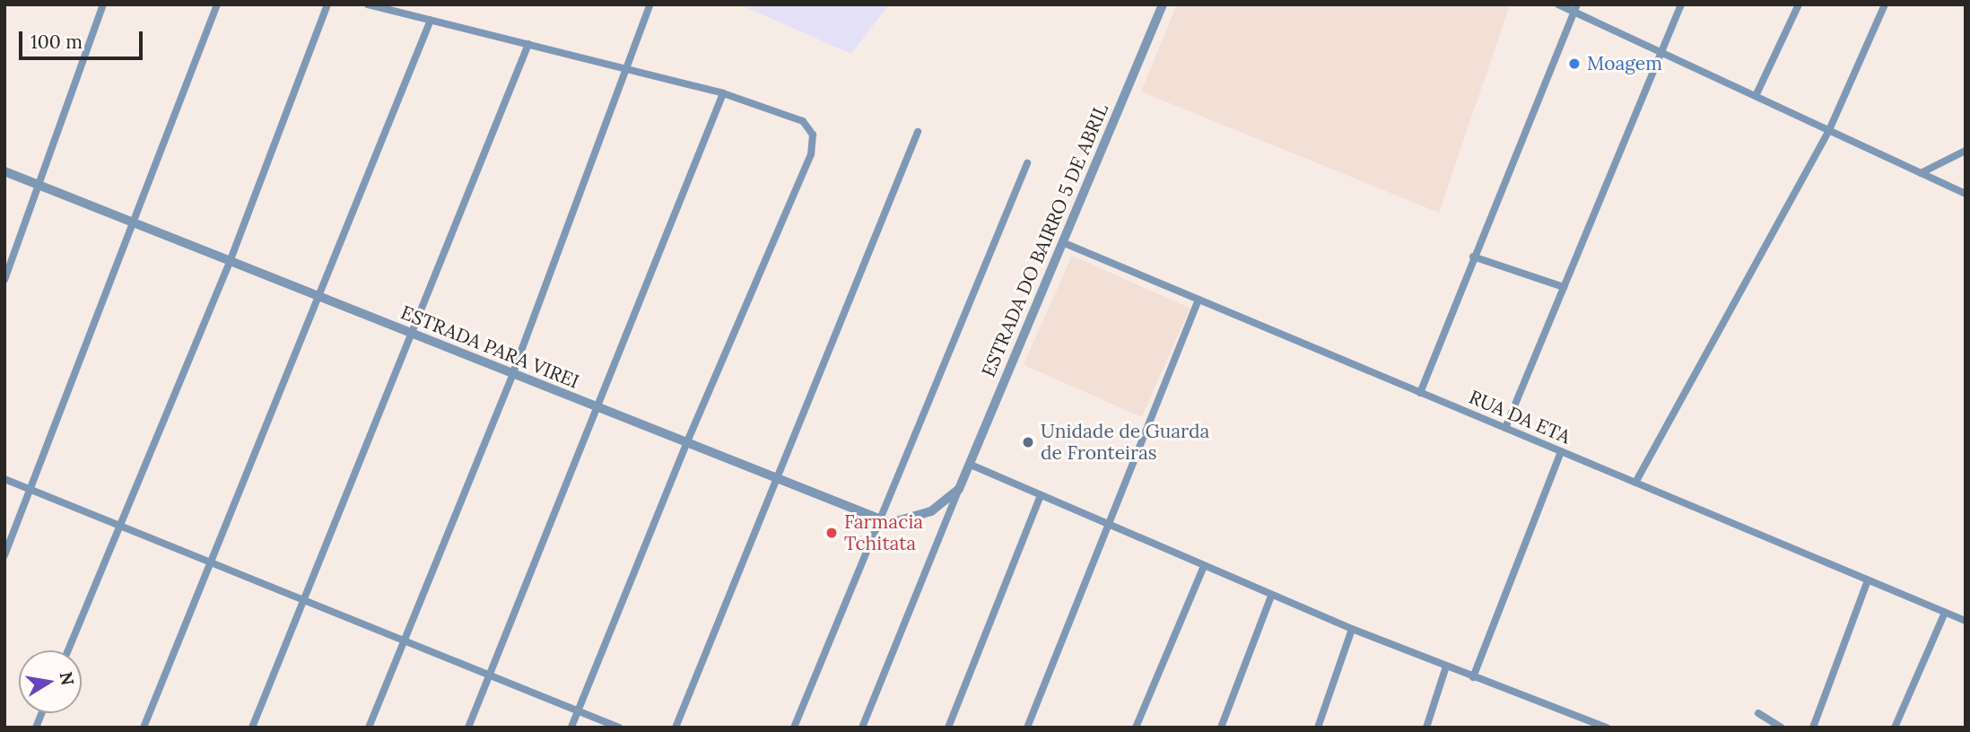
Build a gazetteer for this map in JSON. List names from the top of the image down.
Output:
{
  "streets": {
    "street": ["ESTRADA DO BAIRRO 5 DE ABRIL", "ESTRADA PARA VIREI", "RUA DA ETA"]
  },
  "crossings": [
    ["ESTRADA DO BAIRRO 5 DE ABRIL", "ESTRADA PARA VIREI"],
    ["ESTRADA DO BAIRRO 5 DE ABRIL", "RUA DA ETA"]
  ],
  "places": ["Moagem", "Unidade de Guarda de Fronteiras", "Farmacia Tchitata"],
  "scale_bar": "100 m",
  "north": "right"
}
